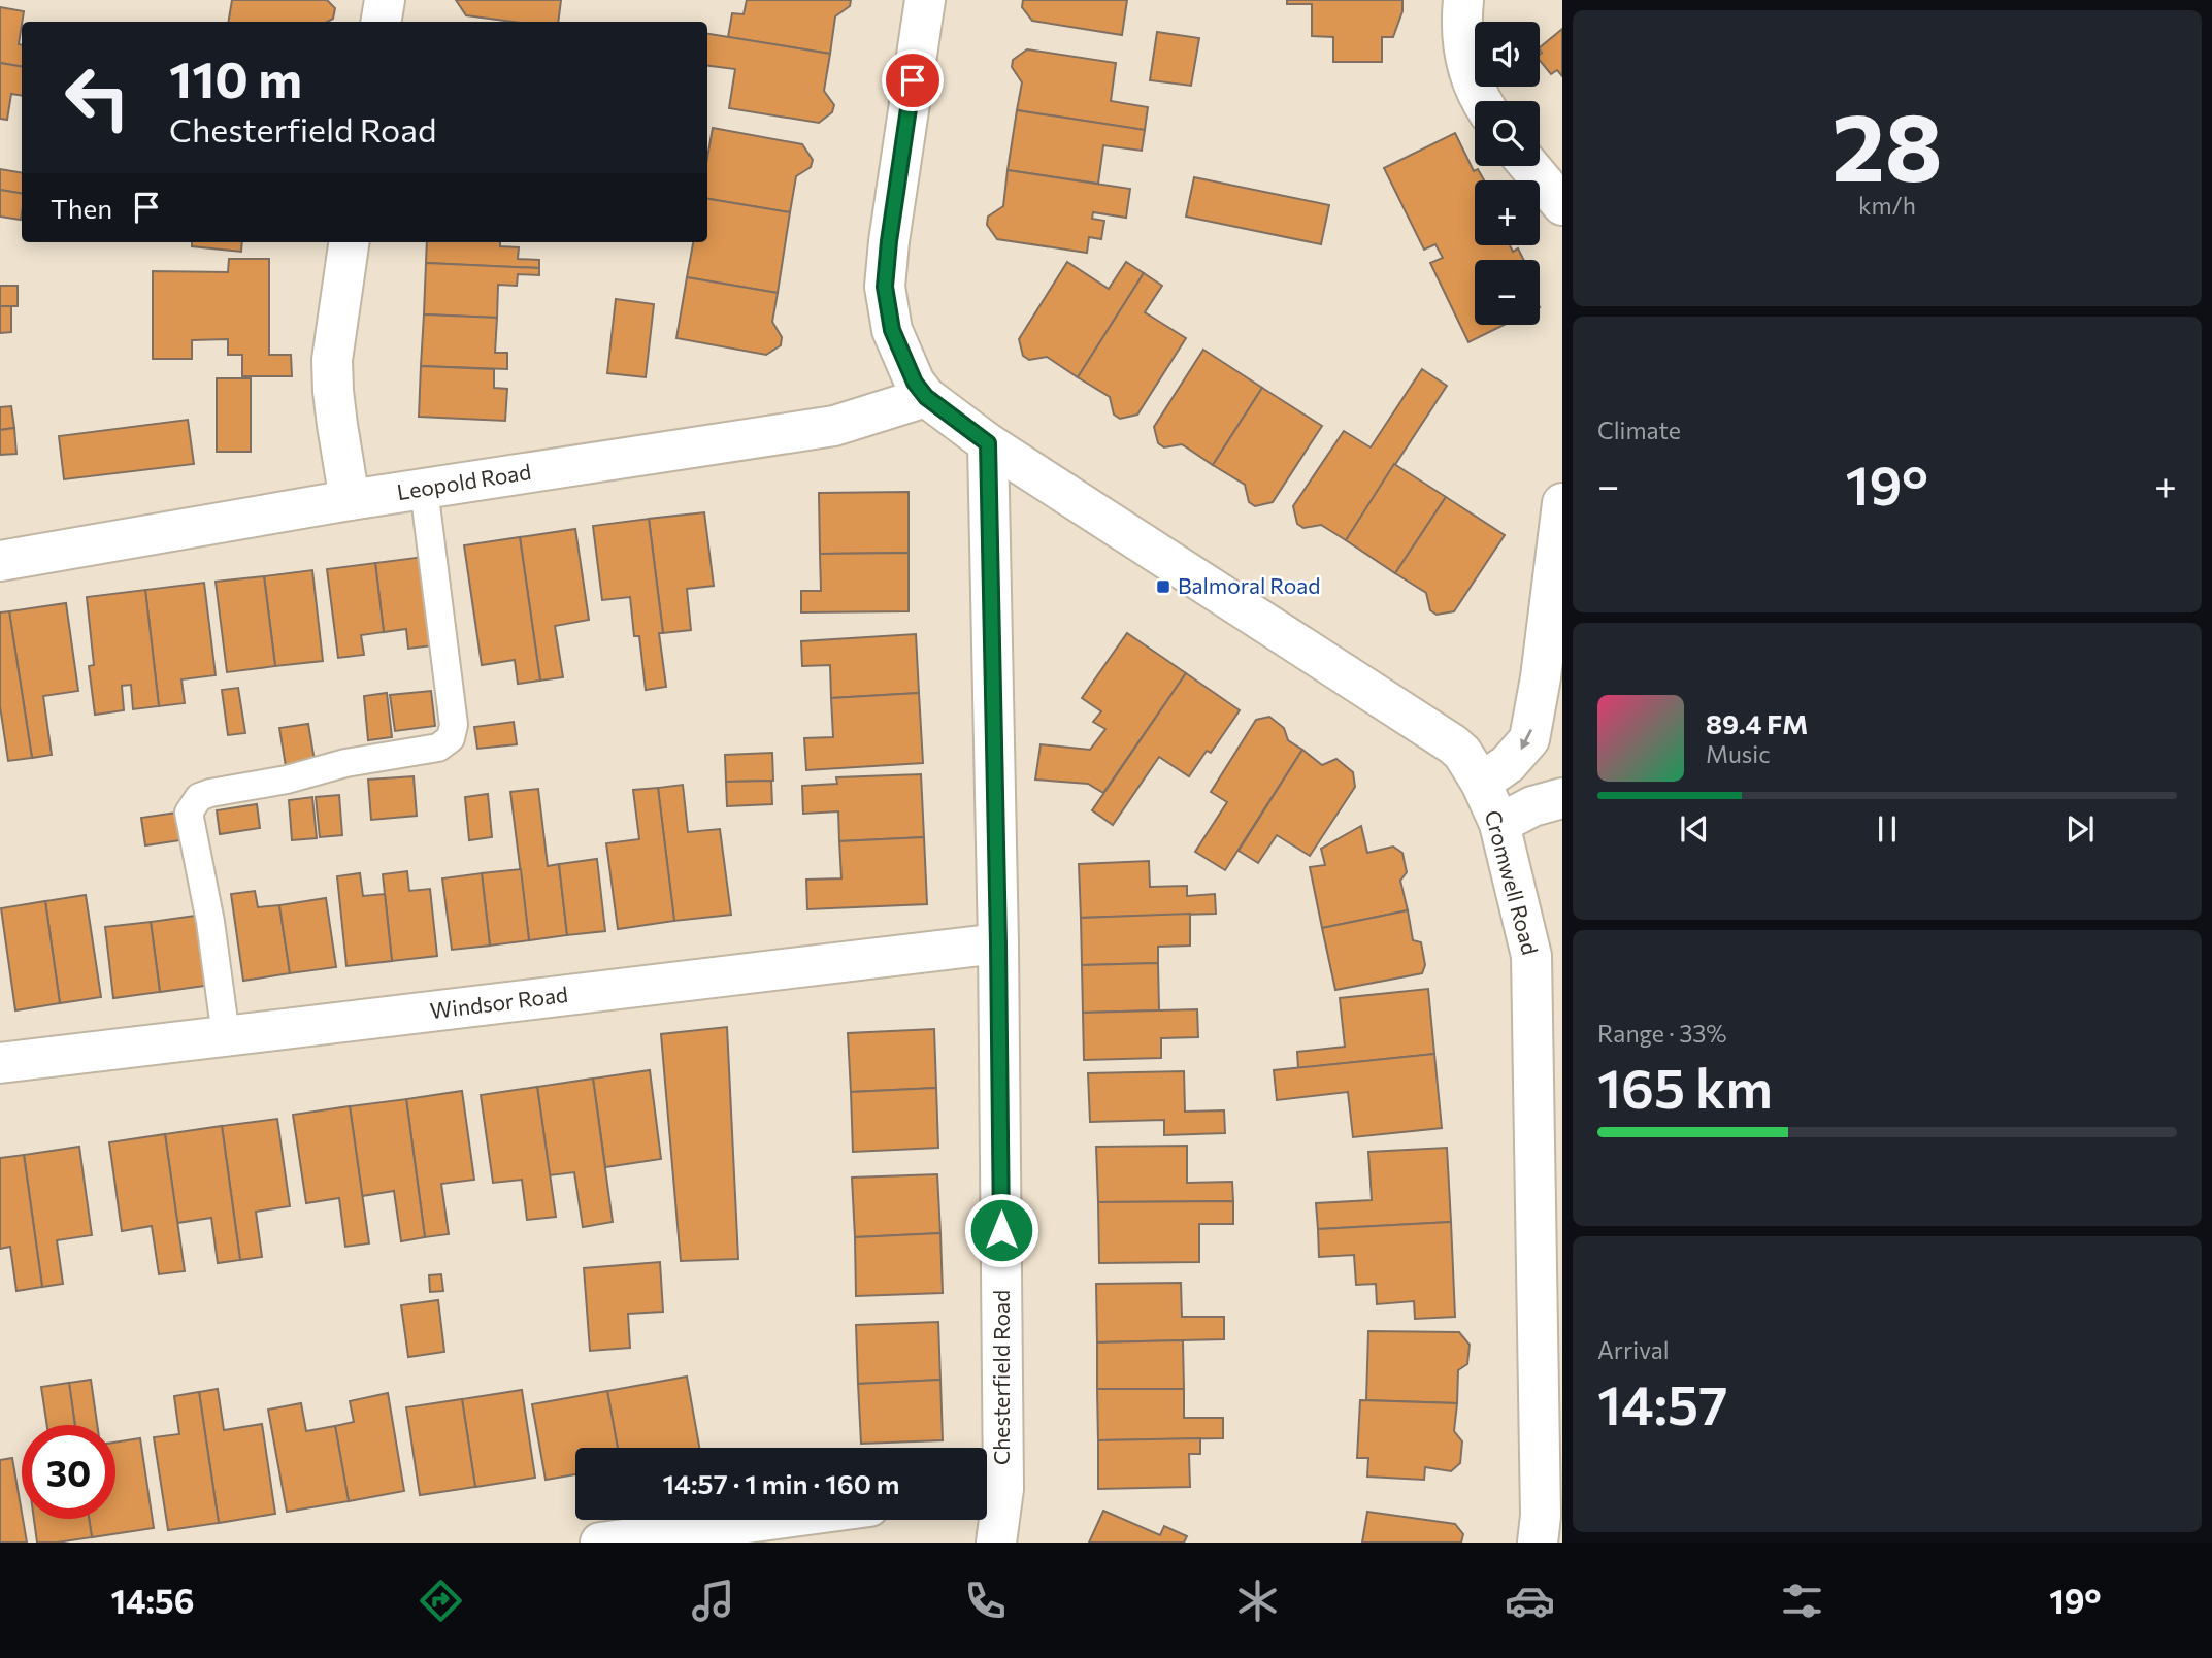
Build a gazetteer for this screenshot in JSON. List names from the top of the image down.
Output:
{
  "streets": {
    "street": [
      "Leopold Road",
      "Cromwell Road",
      "Windsor Road",
      "Chesterfield Road"
    ]
  },
  "crossings": [
    ["Cromwell Road", "Chesterfield Road"],
    ["Windsor Road", "Chesterfield Road"]
  ],
  "places": {
    "transit": ["Balmoral Road"]
  },
  "page": {
    "tile": [
      ["28", "km/h"],
      "Climate",
      ["Range · 33%", "165 km"],
      ["Arrival", "14:57"]
    ],
    "map_buttons": ["+", "−"],
    "turn": ["110 m", "Chesterfield Road"],
    "then": "Then",
    "heat": ["−", "19°", "+"],
    "song": ["89.4 FM", "Music"],
    "limit": "30",
    "trip": "14:57 · 1 min · 160 m",
    "tabs": ["14:56", "19°"]
  }
}
